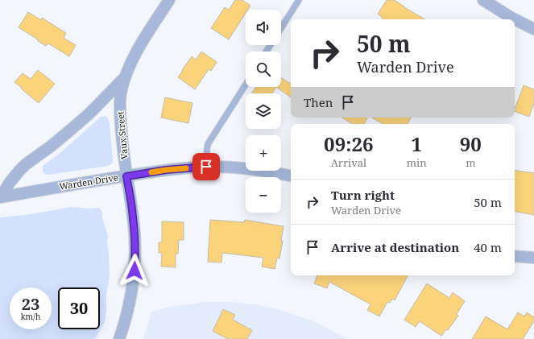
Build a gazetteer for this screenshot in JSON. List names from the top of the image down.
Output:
{
  "streets": {
    "street": ["Vaux Street", "Warden Drive"]
  },
  "crossings": [
    ["Vaux Street", "Warden Drive"]
  ],
  "page": {
    "map_buttons": ["+", "−"],
    "turn": ["50 m", "Warden Drive"],
    "then": "Then",
    "eta": [
      "09:26",
      "Arrival",
      "1",
      "min",
      "90",
      "m"
    ],
    "list": [
      {
        "name": "Turn right",
        "note": "Warden Drive",
        "value": "50 m"
      },
      {
        "name": "Arrive at destination",
        "value": "40 m"
      }
    ],
    "speed": "23 km/h",
    "limit": "30"
  }
}
